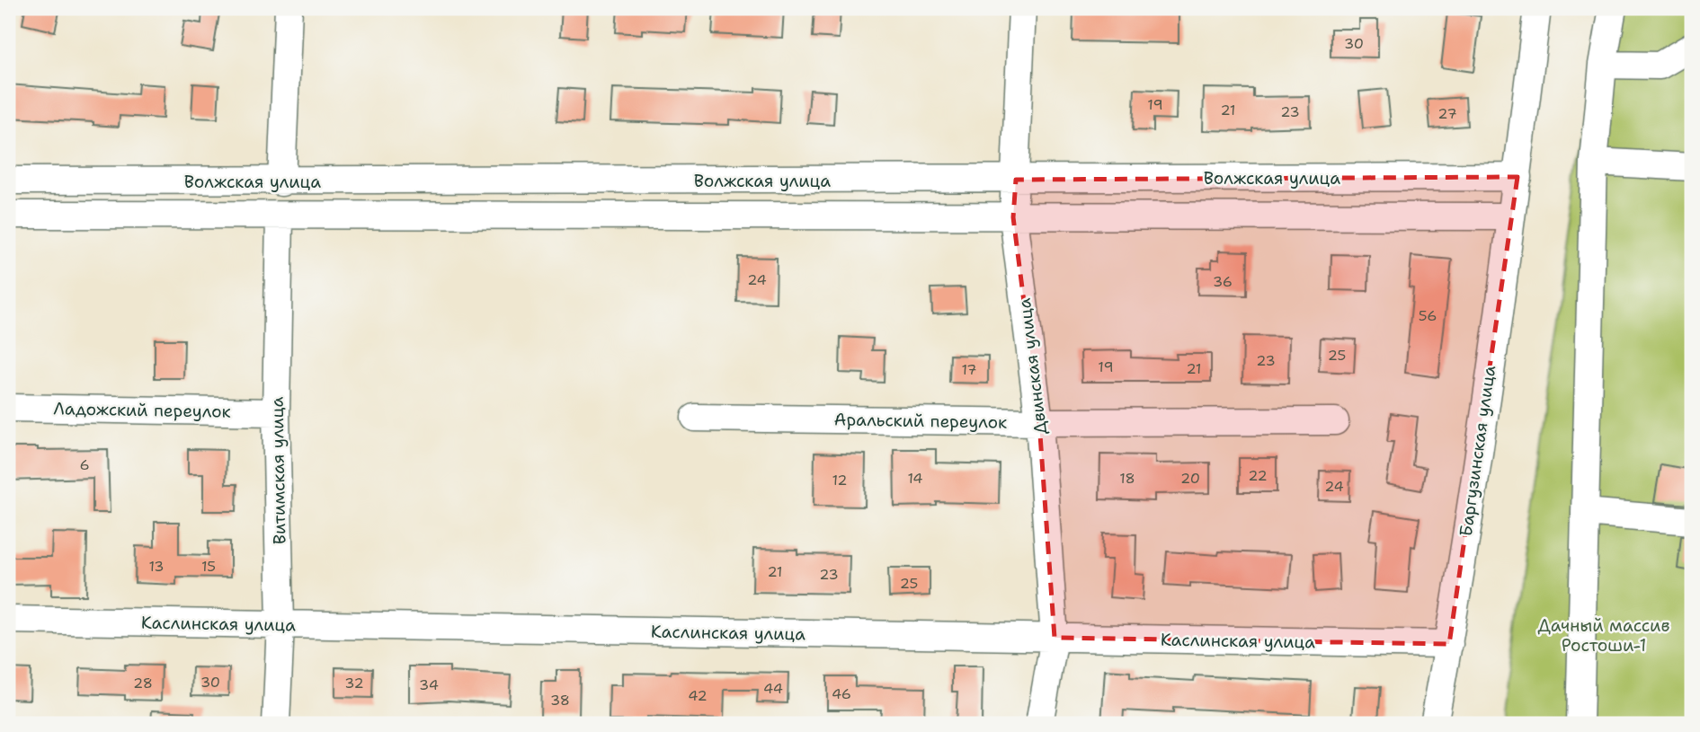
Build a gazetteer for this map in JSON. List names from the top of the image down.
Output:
{
  "streets": {
    "street": [
      "Волжская улица",
      "Двинская улица",
      "Ладожский переулок",
      "Аральский переулок",
      "Баргузинская улица",
      "Витимская улица",
      "Каслинская улица"
    ]
  },
  "crossings": [
    ["Волжская улица", "Двинская улица"],
    ["Волжская улица", "Баргузинская улица"],
    ["Волжская улица", "Витимская улица"],
    ["Двинская улица", "Аральский переулок"],
    ["Двинская улица", "Каслинская улица"],
    ["Ладожский переулок", "Витимская улица"],
    ["Баргузинская улица", "Каслинская улица"],
    ["Витимская улица", "Каслинская улица"]
  ],
  "parks": ["Дачный массив Ростоши-1"],
  "house_numbers": [
    "30",
    "19",
    "21",
    "23",
    "27",
    "24",
    "36",
    "56",
    "25",
    "23",
    "19",
    "21",
    "17",
    "6",
    "22",
    "14",
    "18",
    "20",
    "12",
    "24",
    "13",
    "15",
    "21",
    "23",
    "25",
    "30",
    "28",
    "32",
    "34",
    "44",
    "46",
    "42",
    "38"
  ]
}
